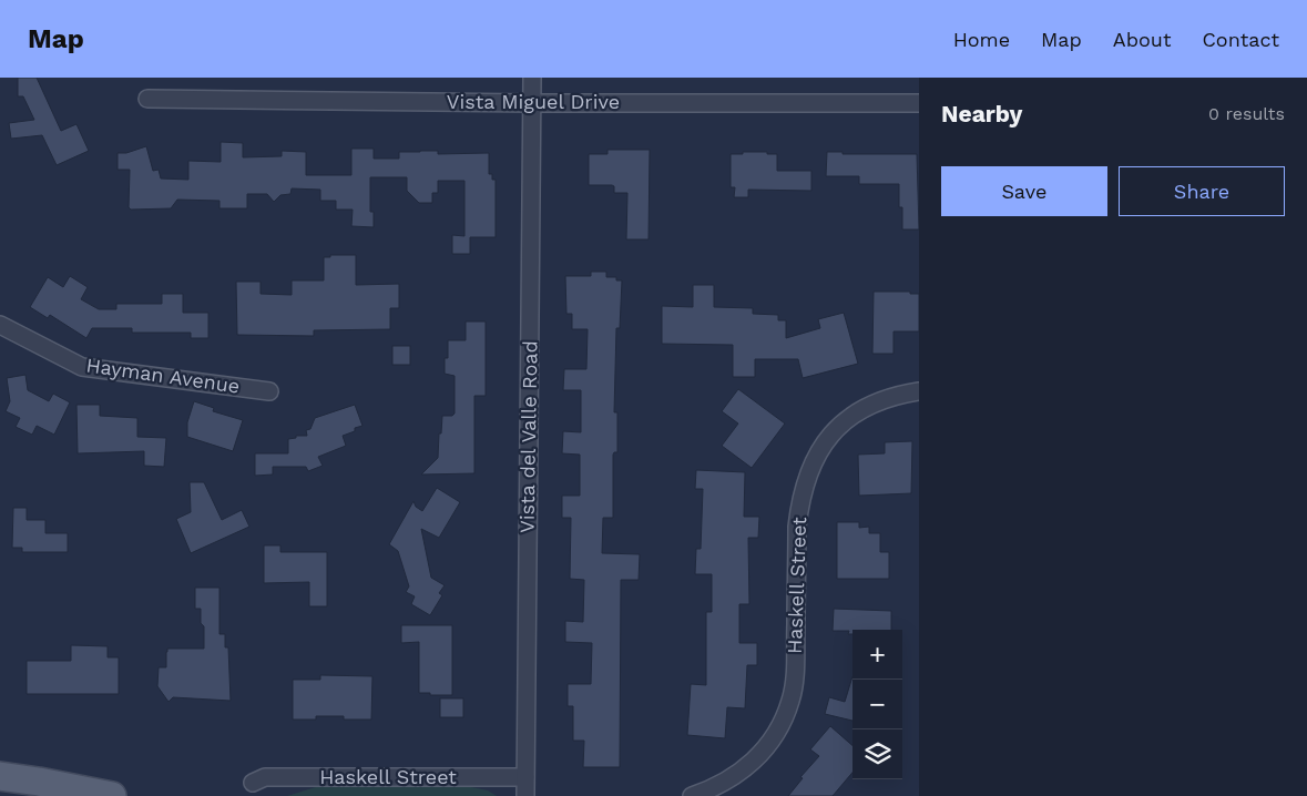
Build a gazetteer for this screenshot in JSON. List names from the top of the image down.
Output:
{
  "streets": {
    "street": [
      "Vista Miguel Drive",
      "Hayman Avenue",
      "Vista del Valle Road",
      "Haskell Street"
    ]
  },
  "crossings": [
    ["Vista Miguel Drive", "Vista del Valle Road"],
    ["Vista del Valle Road", "Haskell Street"]
  ],
  "page": {
    "header": "Map",
    "nav": [
      "Home",
      "Map",
      "About",
      "Contact"
    ],
    "heading": ["Nearby", "0 results"],
    "buttons": ["Save", "Share"],
    "map_buttons": ["+", "−"]
  }
}
